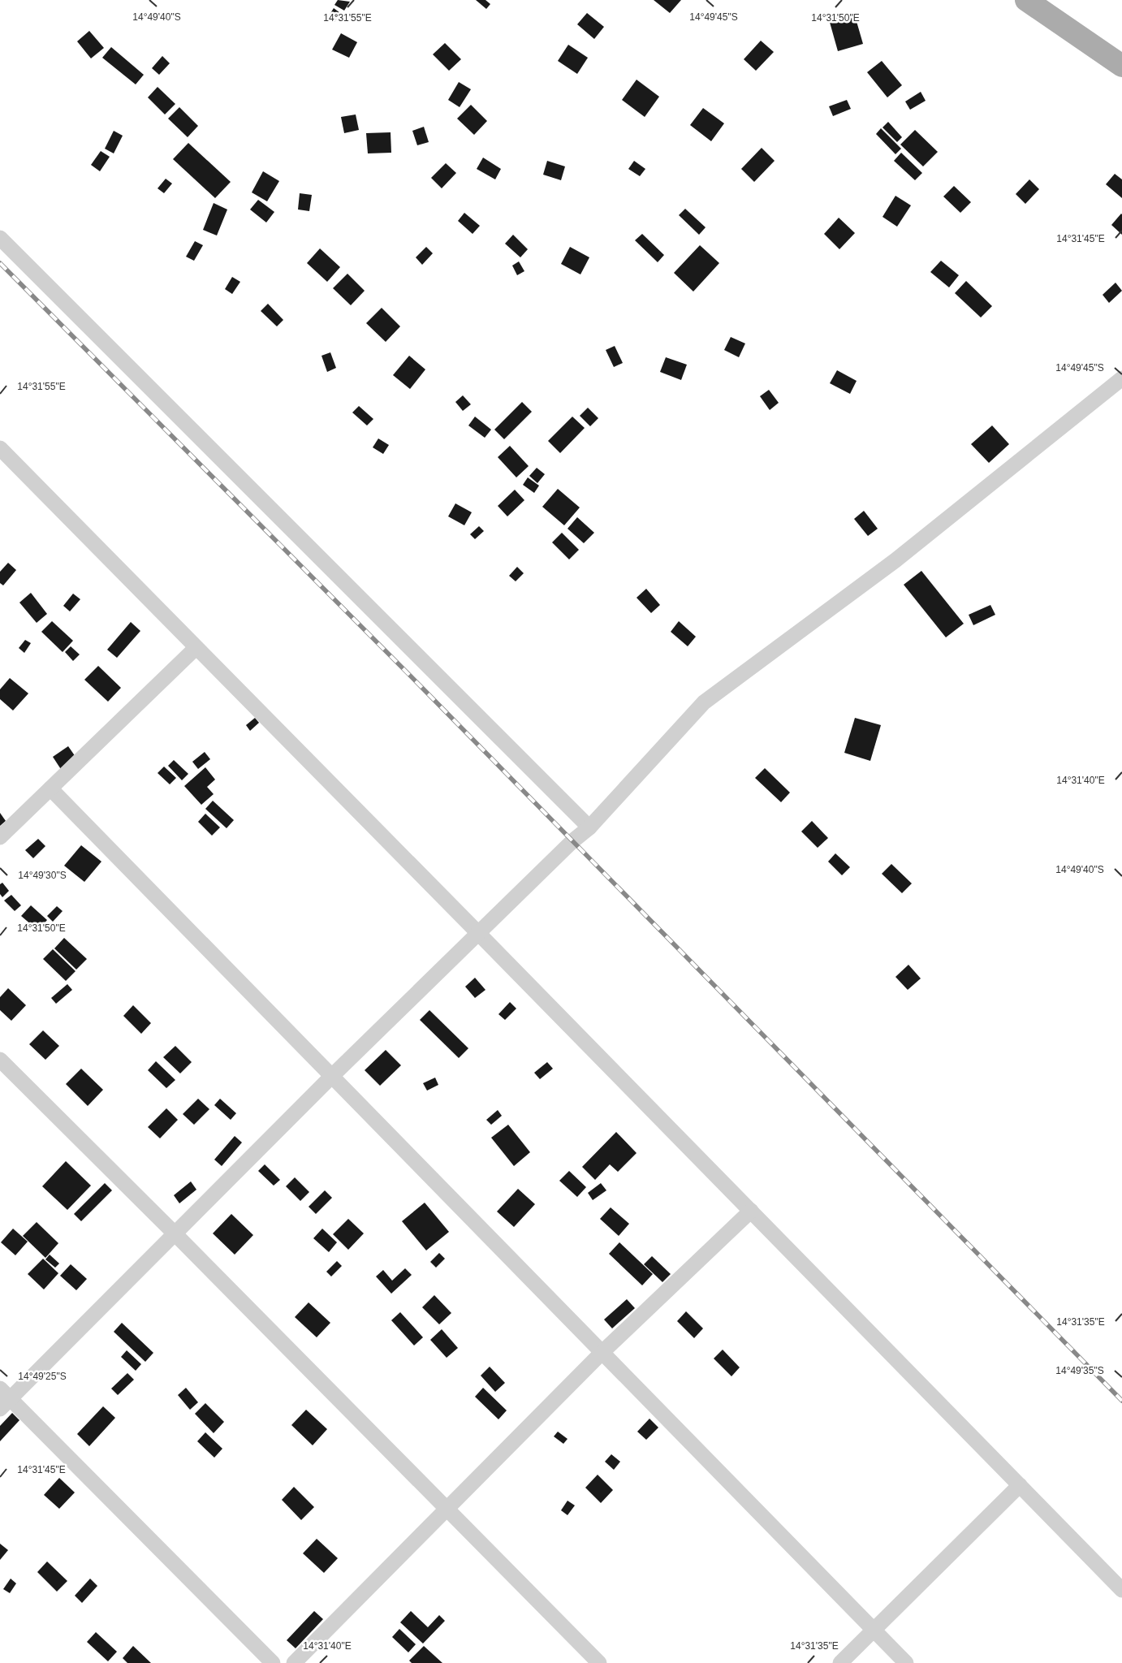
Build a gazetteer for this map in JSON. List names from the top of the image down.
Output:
{
  "coordinates": [
    "14°49'40\"S",
    "14°49'45\"S",
    "14°31'55\"E",
    "14°31'50\"E",
    "14°31'45\"E",
    "14°31'40\"E",
    "14°49'30\"S",
    "14°31'35\"E",
    "14°49'35\"S",
    "14°49'25\"S"
  ]
}
